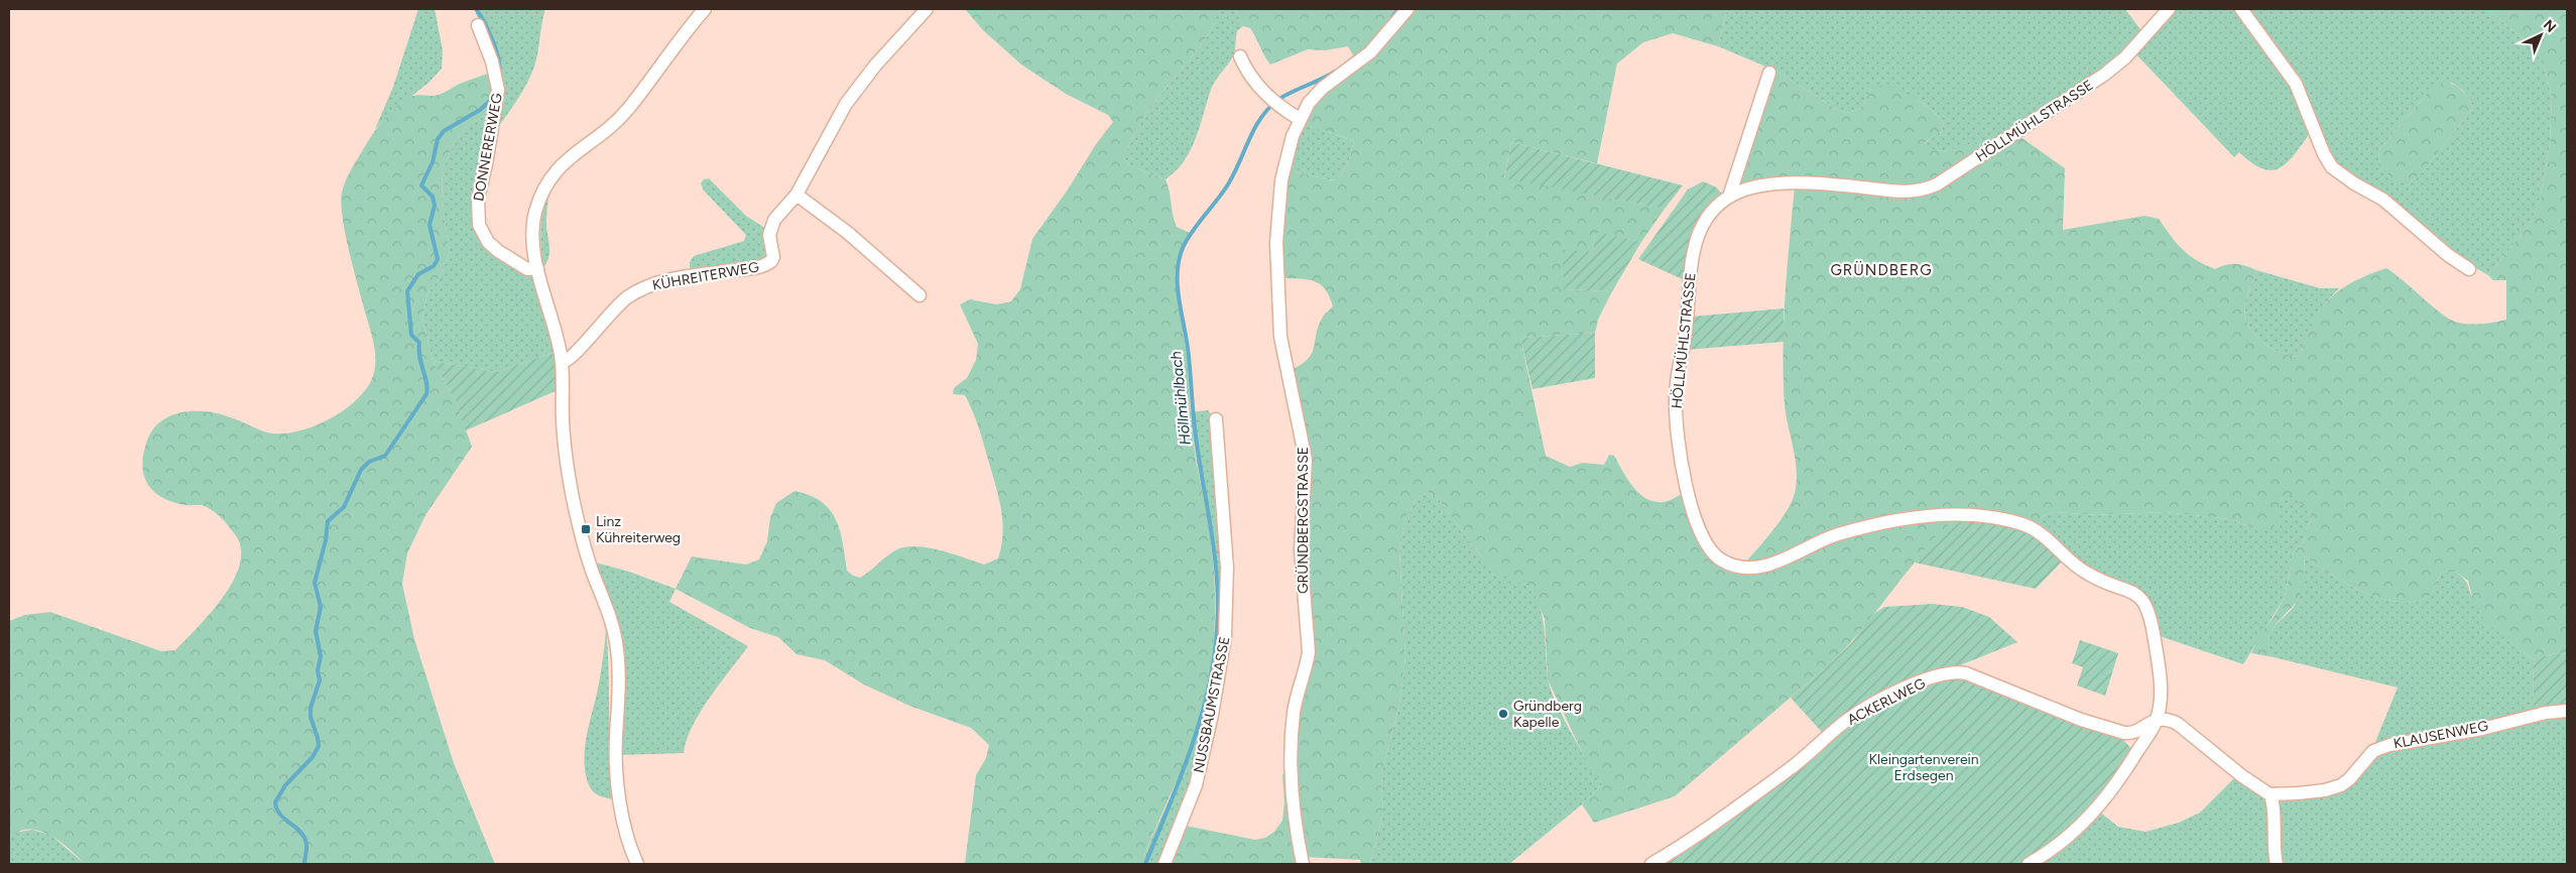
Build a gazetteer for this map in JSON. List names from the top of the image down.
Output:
{
  "streets": {
    "street": [
      "HÖLLMÜHLSTRASSE",
      "DONNERERWEG",
      "KÜHREITERWEG",
      "GRÜNDBERGSTRASSE",
      "ACKERLWEG",
      "NUSSBAUMSTRASSE",
      "KLAUSENWEG"
    ]
  },
  "districts": ["GRÜNDBERG"],
  "water": ["Höllmühlbach"],
  "parks": ["Kleingartenverein Erdsegen"],
  "places": {
    "transit": ["Linz Kühreiterweg"],
    "other": ["Gründberg Kapelle"]
  },
  "north": "top right"
}
